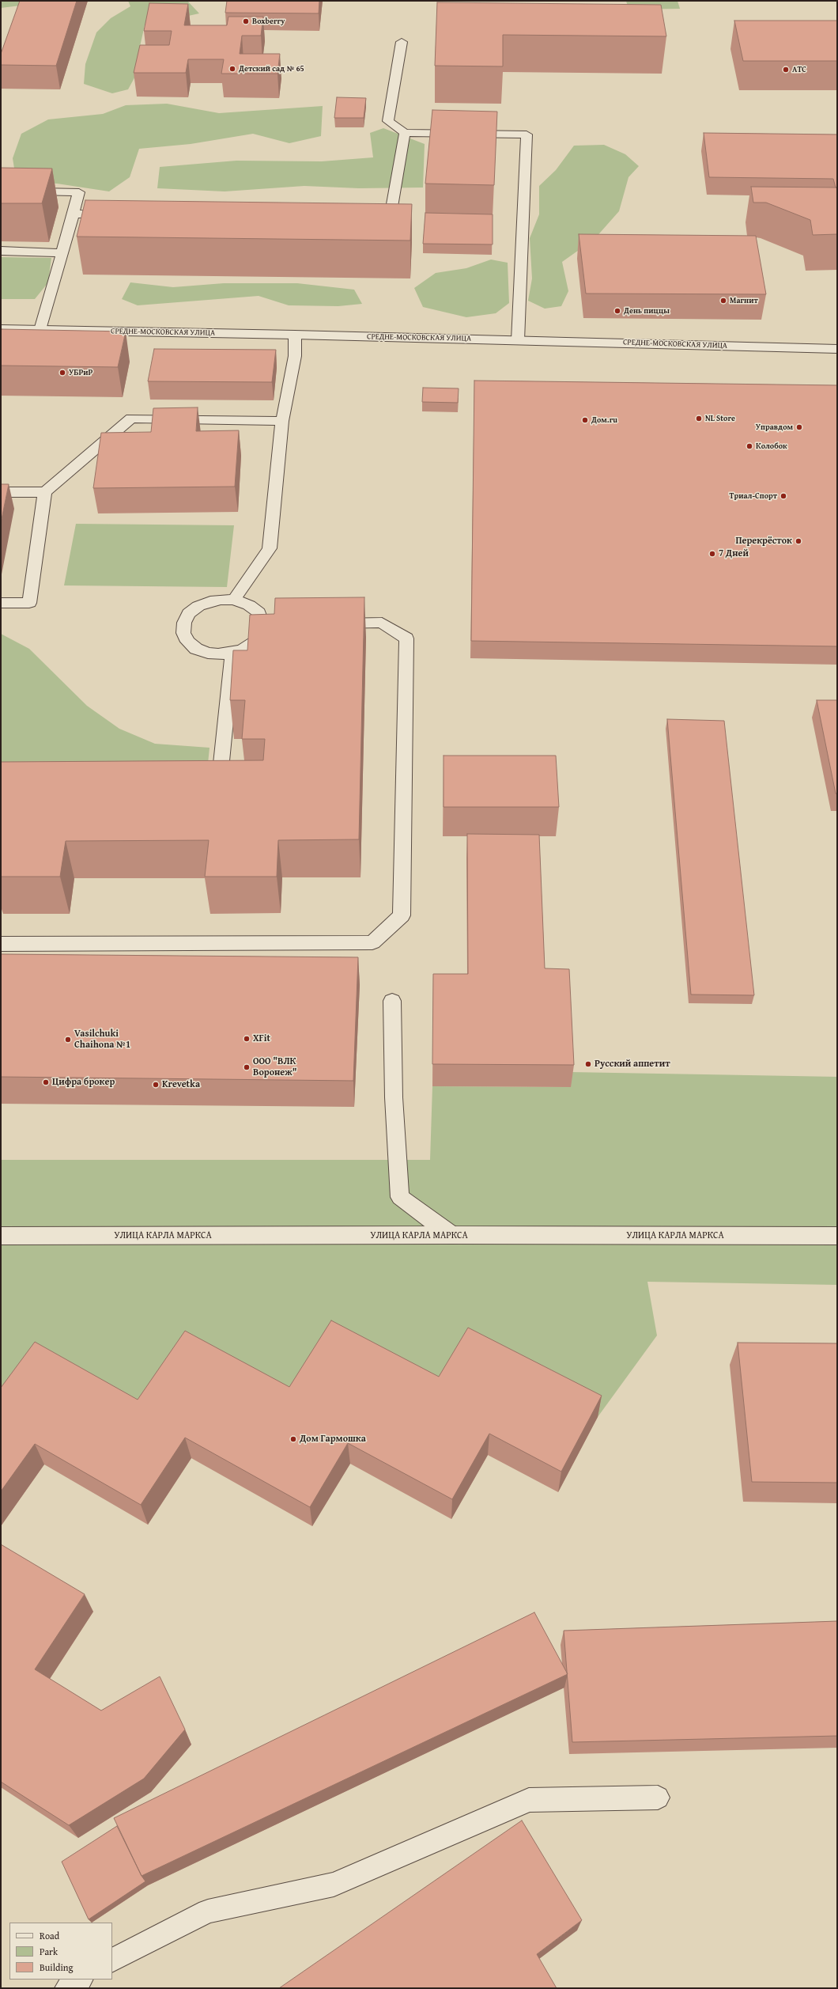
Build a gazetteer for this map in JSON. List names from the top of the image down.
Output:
{
  "streets": {
    "street": ["СРЕДНЕ-МОСКОВСКАЯ УЛИЦА", "УЛИЦА КАРЛА МАРКСА"]
  },
  "places": [
    "Boxberry",
    "Детский сад № 65",
    "АТС",
    "Магнит",
    "День пиццы",
    "УБРиР",
    "NL Store",
    "Дом.ru",
    "Управдом",
    "Колобок",
    "Триал-Спорт",
    "Перекрёсток",
    "7 Дней",
    "XFit",
    "Vasilchuki Chaihona №1",
    "Русский аппетит",
    "ООО \"ВЛК Воронеж\"",
    "Цифра брокер",
    "Krevetka",
    "Дом Гармошка"
  ],
  "legend": ["Road", "Park", "Building"]
}
